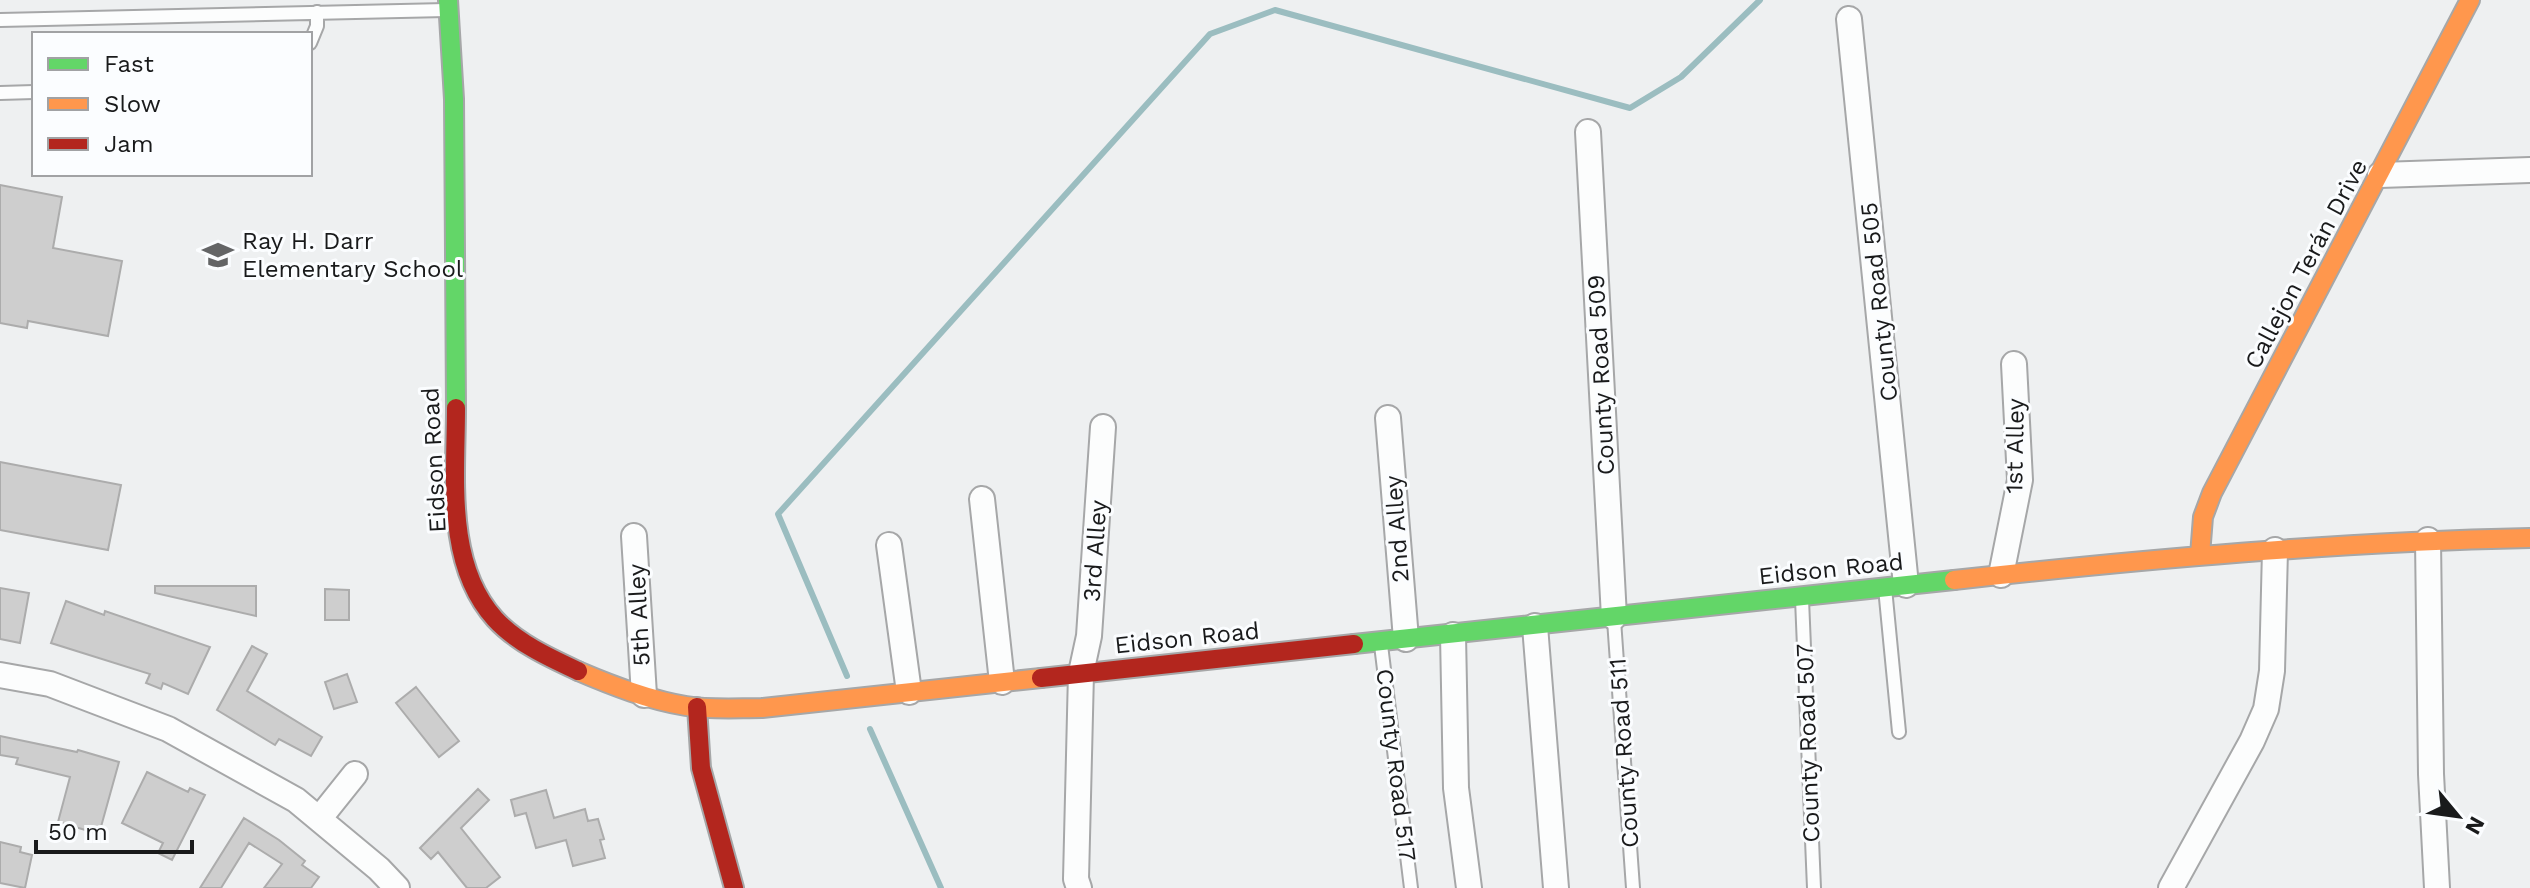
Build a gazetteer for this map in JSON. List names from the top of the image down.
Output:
{
  "streets": {
    "street": [
      "Callejon Terán Drive",
      "County Road 505",
      "County Road 509",
      "1st Alley",
      "Eidson Road",
      "2nd Alley",
      "3rd Alley",
      "5th Alley"
    ],
    "lane": ["County Road 507", "County Road 511", "County Road 517"]
  },
  "crossings": [
    ["Callejon Terán Drive", "Eidson Road"],
    ["County Road 505", "Eidson Road"],
    ["County Road 509", "Eidson Road"],
    ["County Road 509", "County Road 511"],
    ["1st Alley", "Eidson Road"],
    ["Eidson Road", "2nd Alley"],
    ["Eidson Road", "3rd Alley"],
    ["Eidson Road", "5th Alley"],
    ["Eidson Road", "County Road 507"],
    ["Eidson Road", "County Road 511"],
    ["Eidson Road", "County Road 517"]
  ],
  "places": {
    "school or university": ["Ray H. Darr Elementary School"]
  },
  "legend": ["Fast", "Slow", "Jam"],
  "scale_bar": "50 m",
  "north": "bottom right"
}
